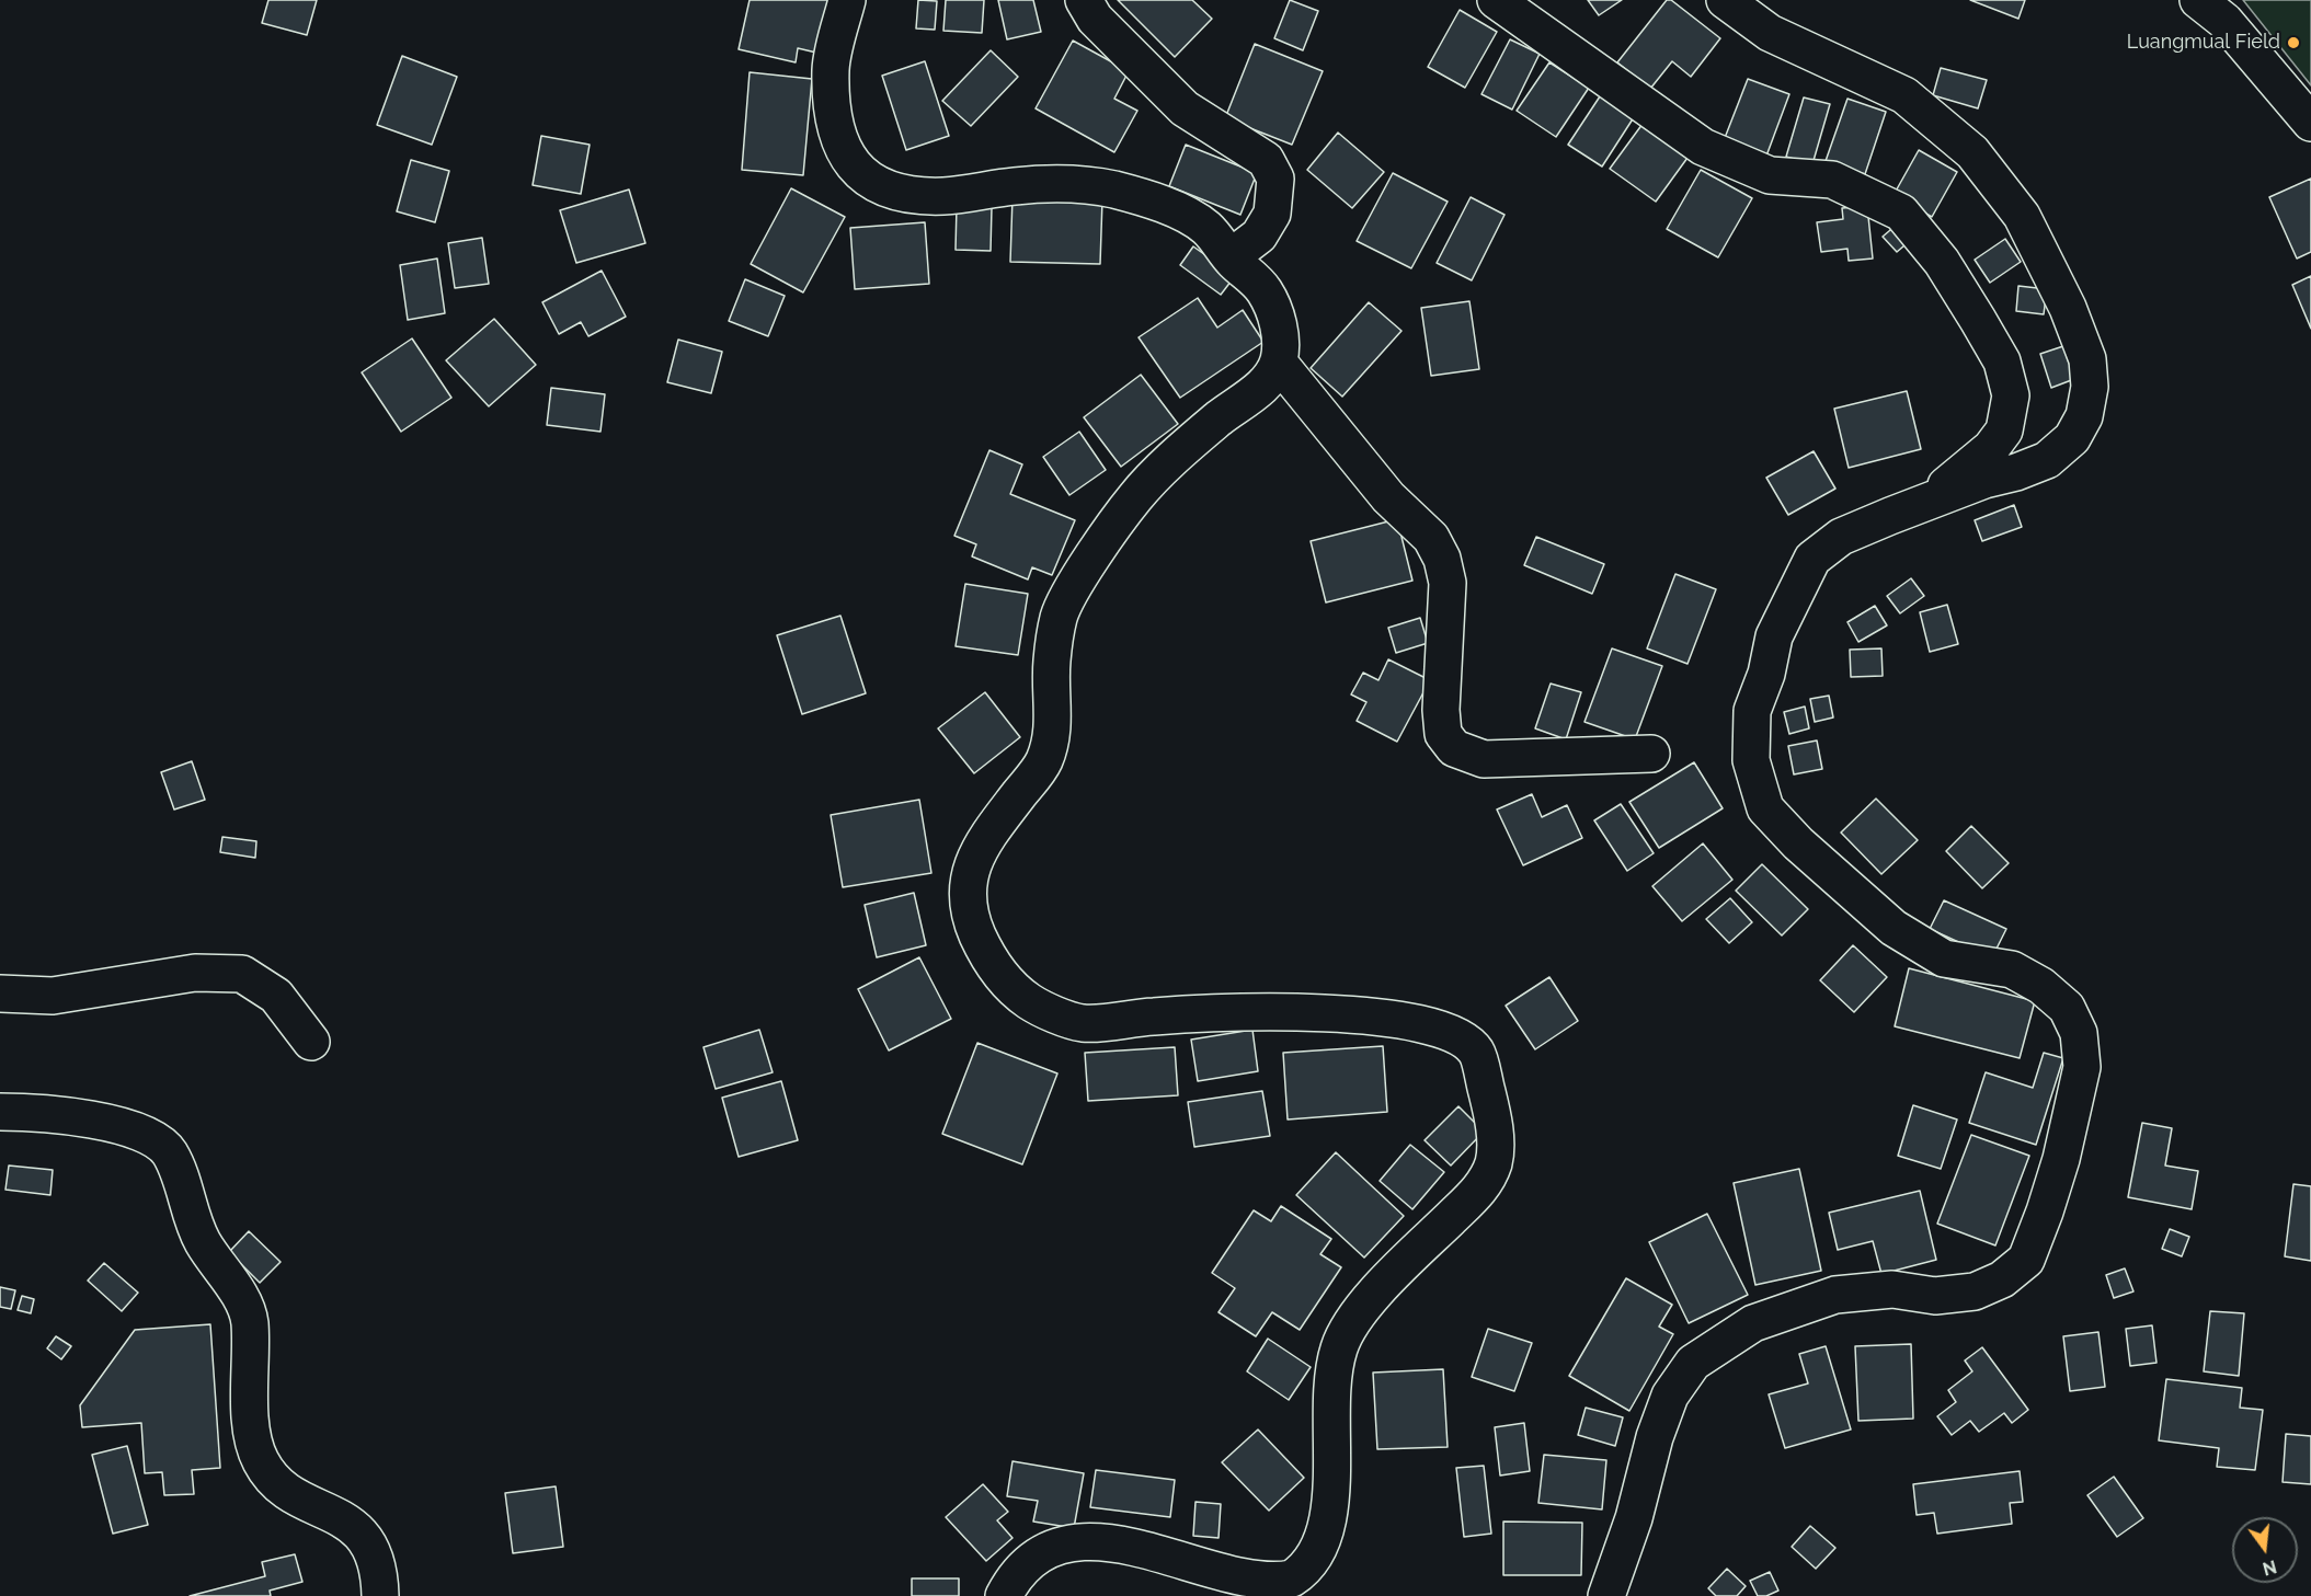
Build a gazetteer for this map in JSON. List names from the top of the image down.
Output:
{
  "places": ["Luangmual Field"],
  "north": "bottom"
}
